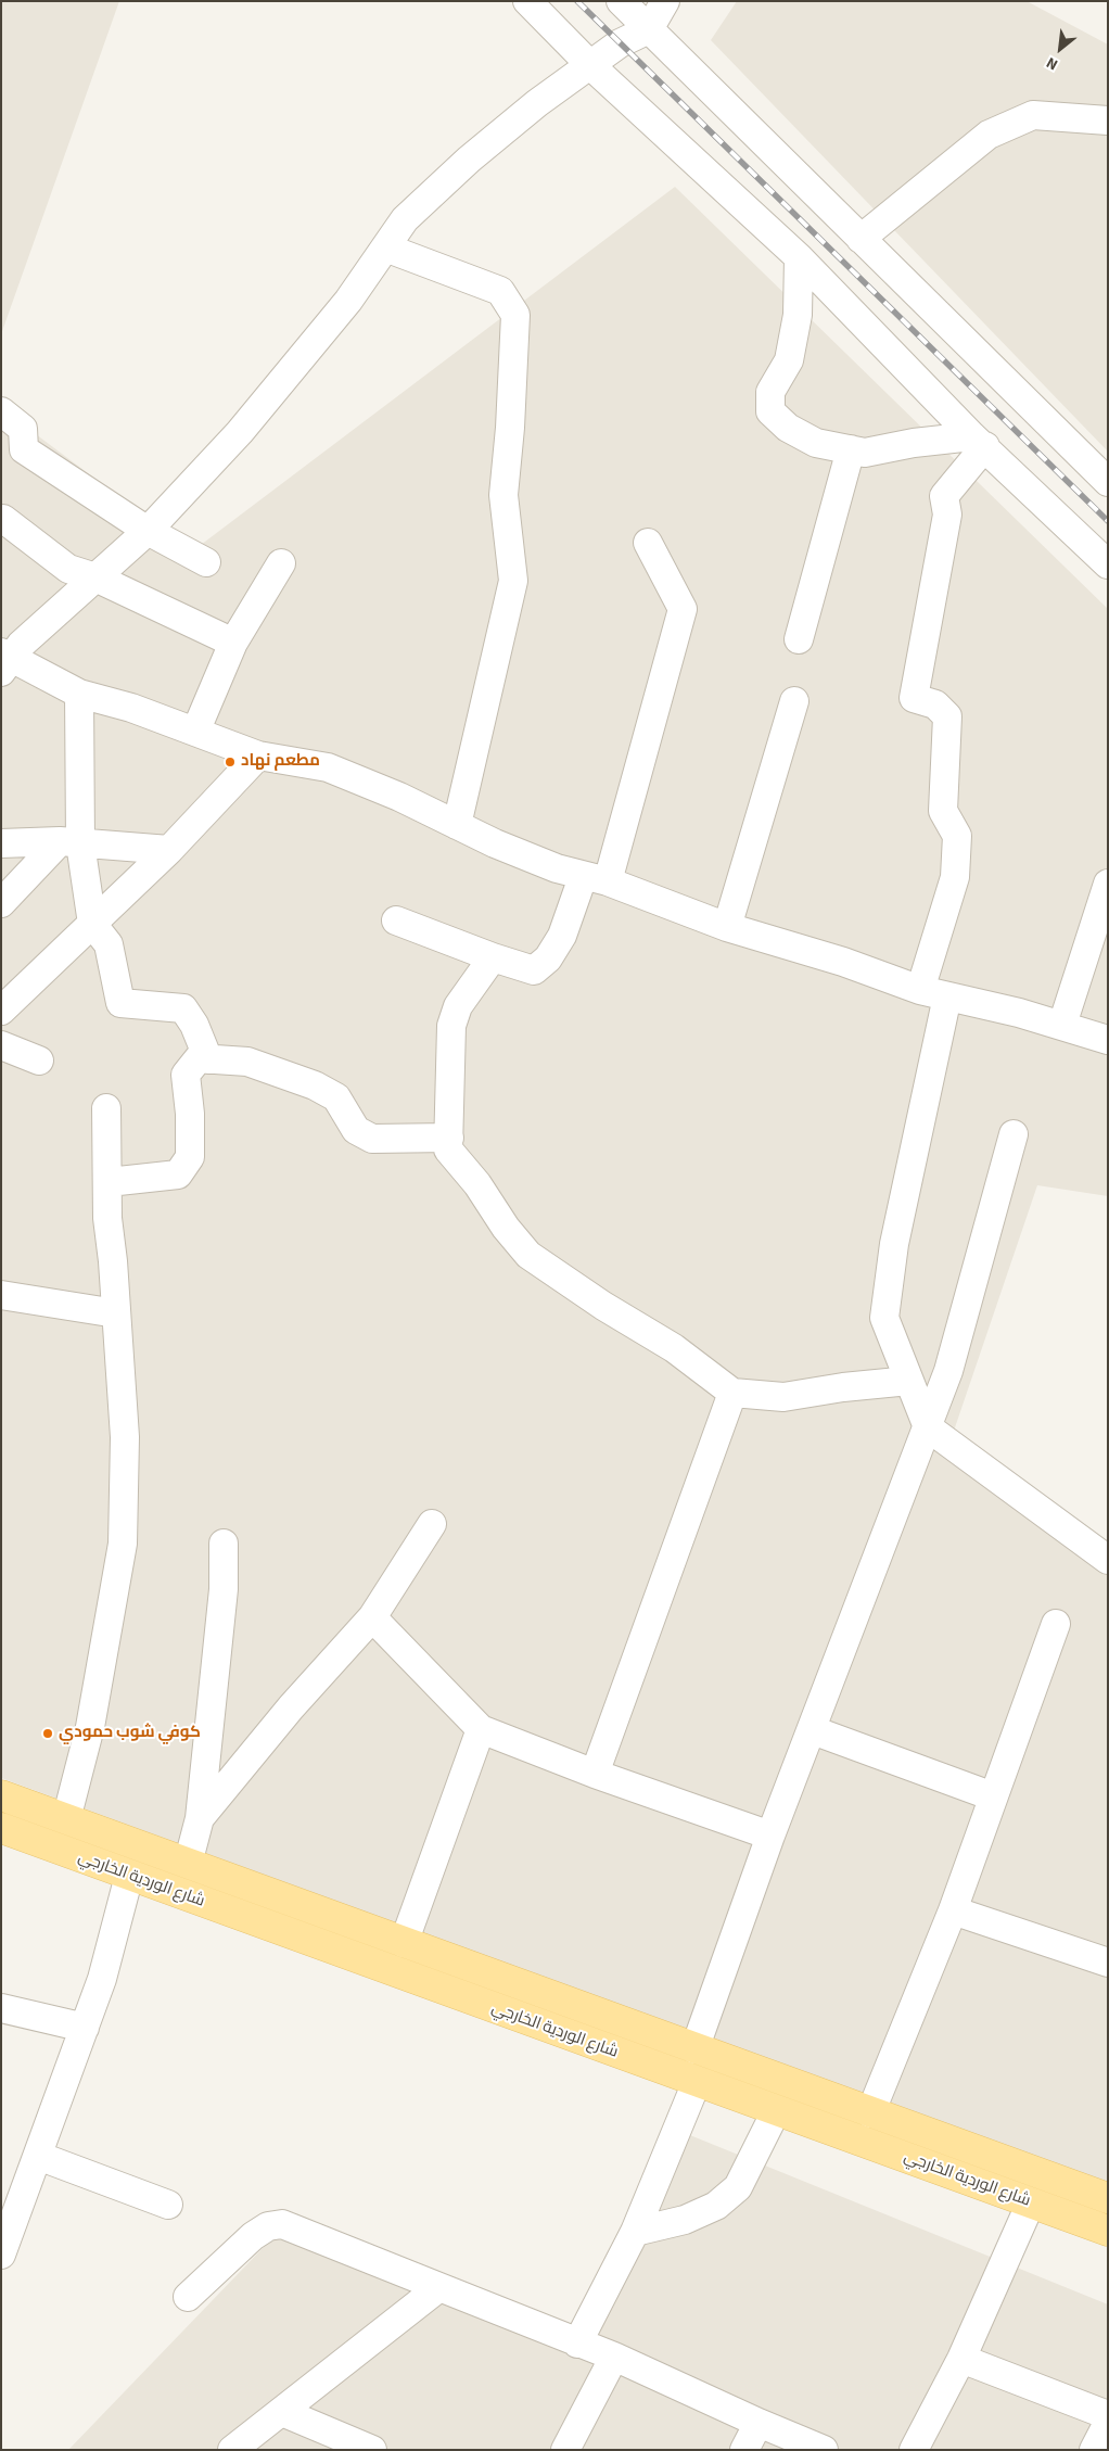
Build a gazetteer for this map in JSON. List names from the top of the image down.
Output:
{
  "streets": {
    "main road": ["شارع الوردية الخارجي"]
  },
  "places": ["مطعم نهاد", "كوفي شوب حمودي"],
  "north": "bottom left"
}
